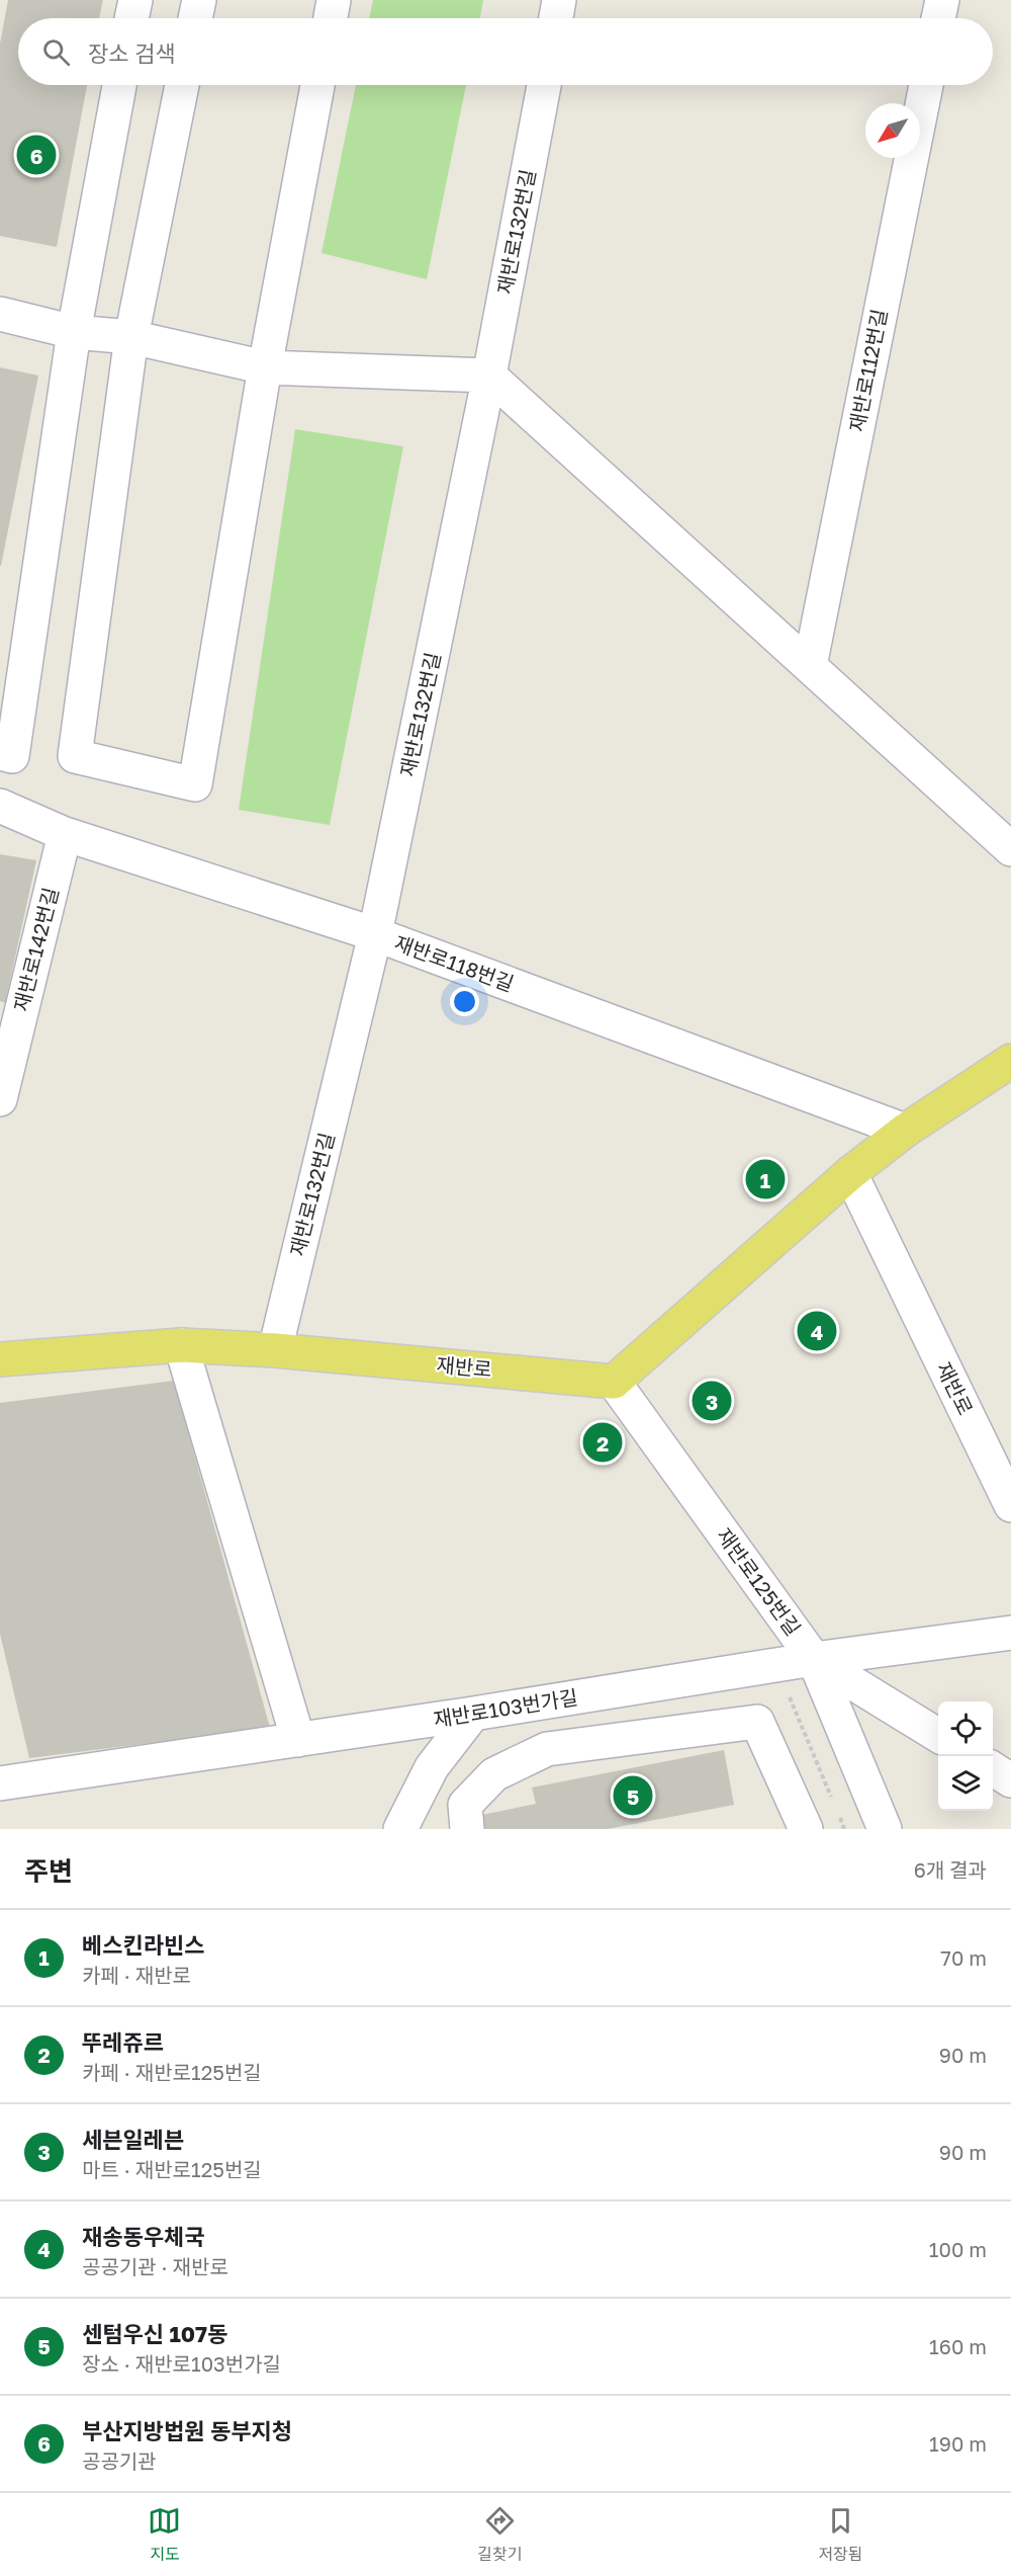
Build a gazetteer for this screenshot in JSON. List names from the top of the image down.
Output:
{
  "streets": {
    "main road": ["재반로"],
    "street": [
      "재반로132번길",
      "재반로112번길",
      "재반로142번길",
      "재반로118번길",
      "재반로125번길",
      "재반로103번가길"
    ]
  },
  "crossings": [
    ["재반로132번길", "재반로118번길"],
    ["재반로132번길", "재반로"],
    ["재반로142번길", "재반로118번길"],
    ["재반로", "재반로125번길"],
    ["재반로125번길", "재반로103번가길"]
  ],
  "north": "bottom left",
  "page": {
    "search": "장소 검색",
    "pins": [
      "6",
      "1",
      "4",
      "3",
      "2",
      "5"
    ],
    "heading": ["주변", "6개 결과"],
    "list": [
      {
        "mark": "1",
        "name": "베스킨라빈스",
        "note": "카페 · 재반로",
        "value": "70 m"
      },
      {
        "mark": "2",
        "name": "뚜레쥬르",
        "note": "카페 · 재반로125번길",
        "value": "90 m"
      },
      {
        "mark": "3",
        "name": "세븐일레븐",
        "note": "마트 · 재반로125번길",
        "value": "90 m"
      },
      {
        "mark": "4",
        "name": "재송동우체국",
        "note": "공공기관 · 재반로",
        "value": "100 m"
      },
      {
        "mark": "5",
        "name": "센텀우신 107동",
        "note": "장소 · 재반로103번가길",
        "value": "160 m"
      },
      {
        "mark": "6",
        "name": "부산지방법원 동부지청",
        "note": "공공기관",
        "value": "190 m"
      }
    ],
    "nav": ["지도", "길찾기", "저장됨"]
  }
}
